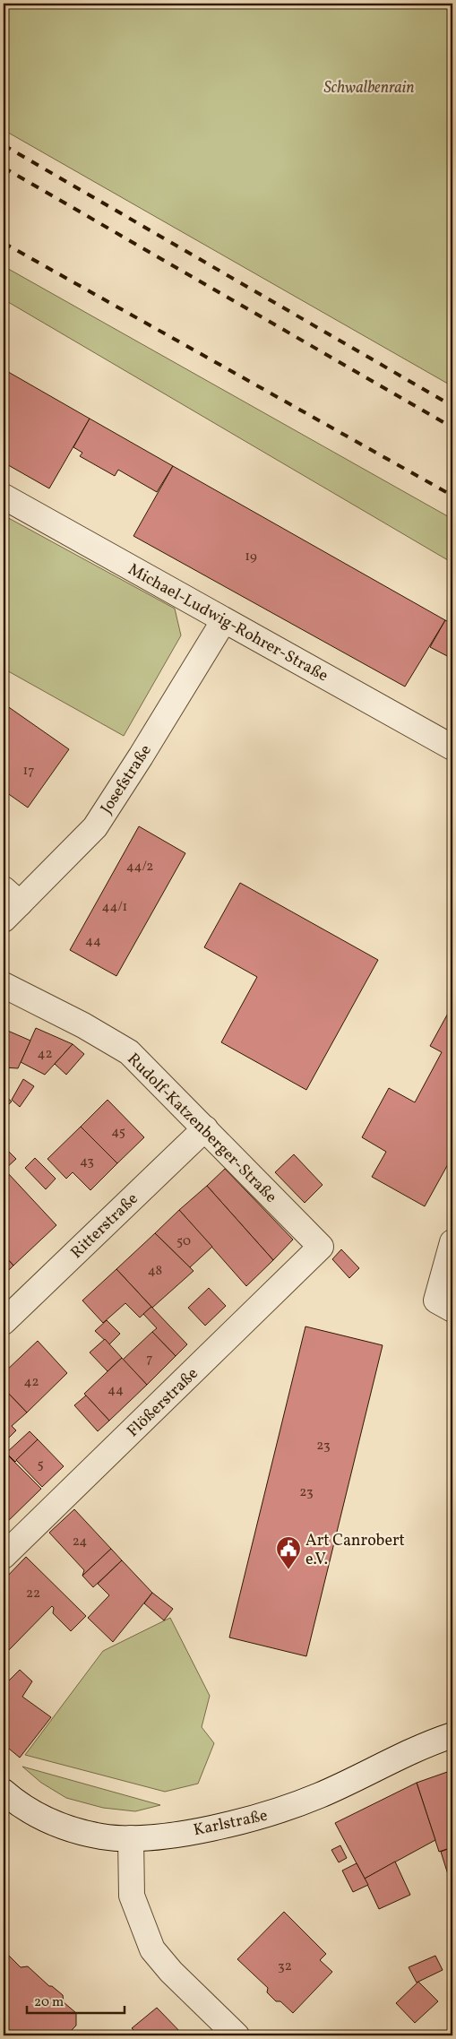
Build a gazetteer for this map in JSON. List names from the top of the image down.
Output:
{
  "streets": {
    "street": [
      "Michael-Ludwig-Rohrer-Straße",
      "Josefstraße",
      "Rudolf-Katzenberger-Straße",
      "Ritterstraße",
      "Flößerstraße",
      "Karlstraße"
    ]
  },
  "crossings": [
    ["Michael-Ludwig-Rohrer-Straße", "Josefstraße"],
    ["Rudolf-Katzenberger-Straße", "Ritterstraße"],
    ["Rudolf-Katzenberger-Straße", "Flößerstraße"]
  ],
  "parks": ["Schwalbenrain"],
  "places": {
    "public building": ["Art Canrobert e.V."]
  },
  "house_numbers": [
    "19",
    "17",
    "44/2",
    "44/1",
    "44",
    "42",
    "45",
    "43",
    "50",
    "48",
    "7",
    "42",
    "44",
    "23",
    "5",
    "23",
    "24",
    "22",
    "32"
  ],
  "scale_bar": "20 m"
}
